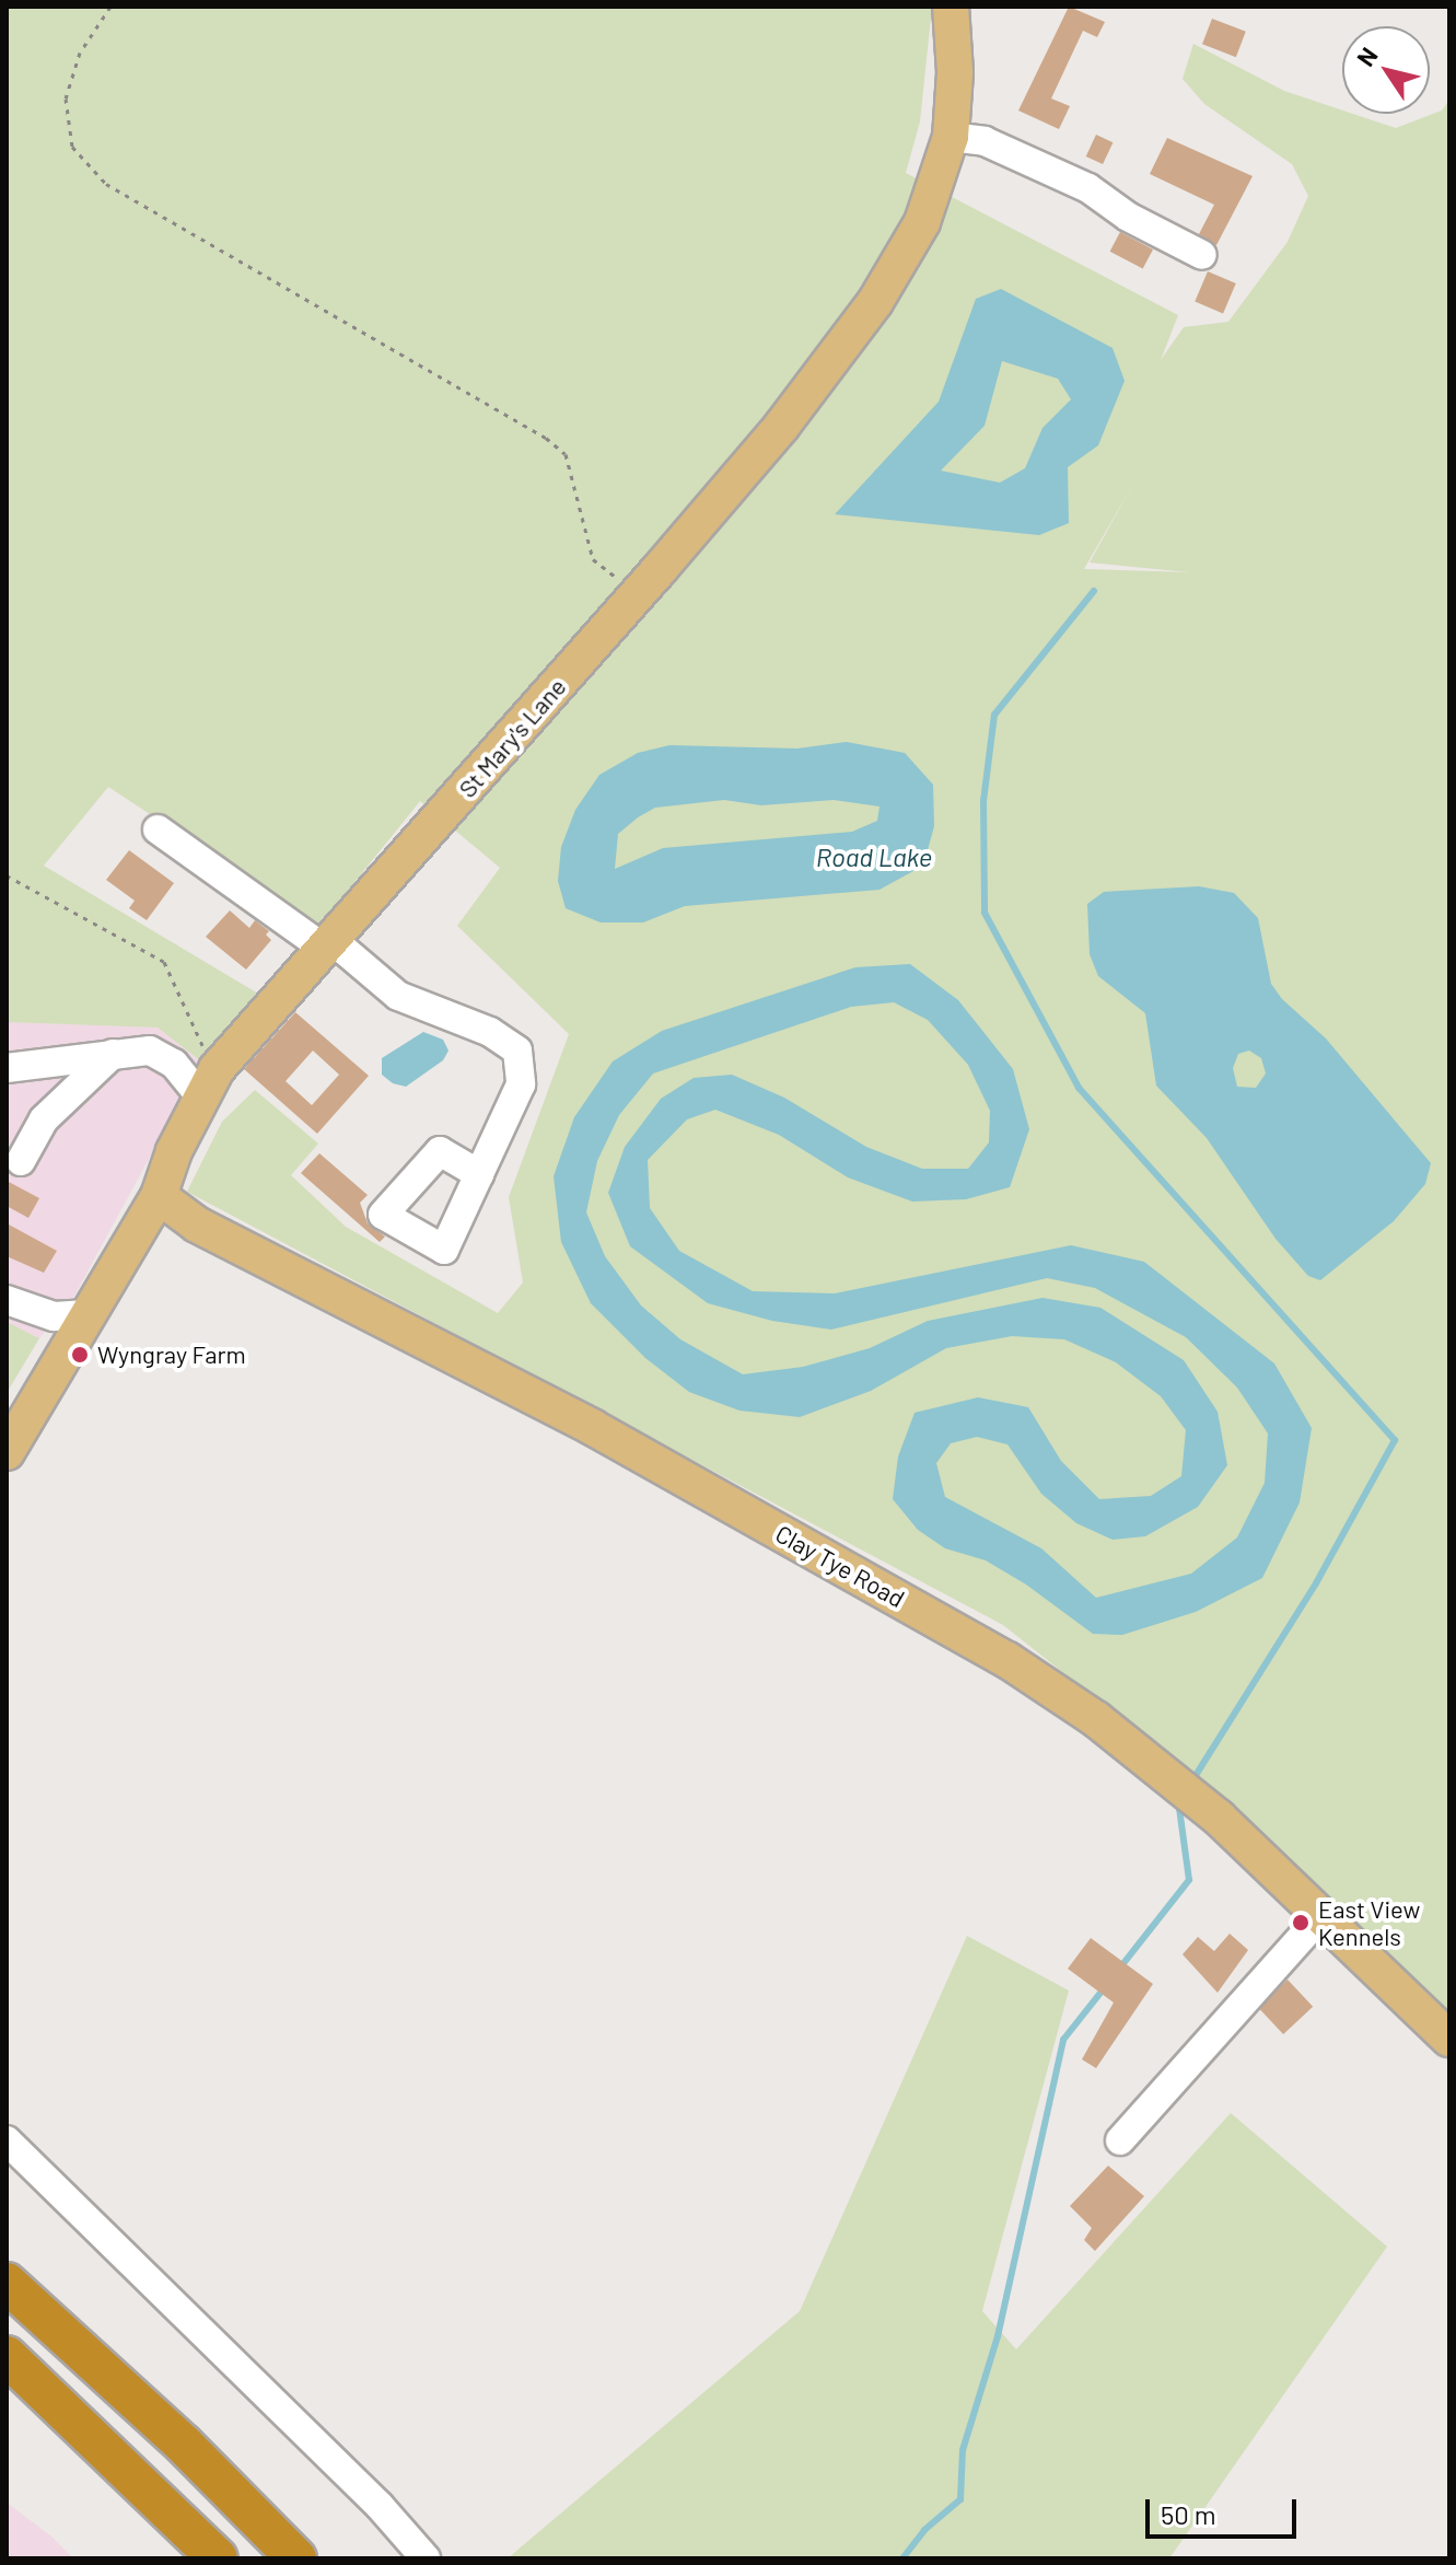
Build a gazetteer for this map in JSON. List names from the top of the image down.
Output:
{
  "streets": {
    "main road": ["St Mary's Lane", "Clay Tye Road"]
  },
  "crossings": [
    ["St Mary's Lane", "Clay Tye Road"]
  ],
  "water": ["Road Lake"],
  "places": ["Wyngray Farm", "East View Kennels"],
  "scale_bar": "50 m",
  "north": "top left"
}
